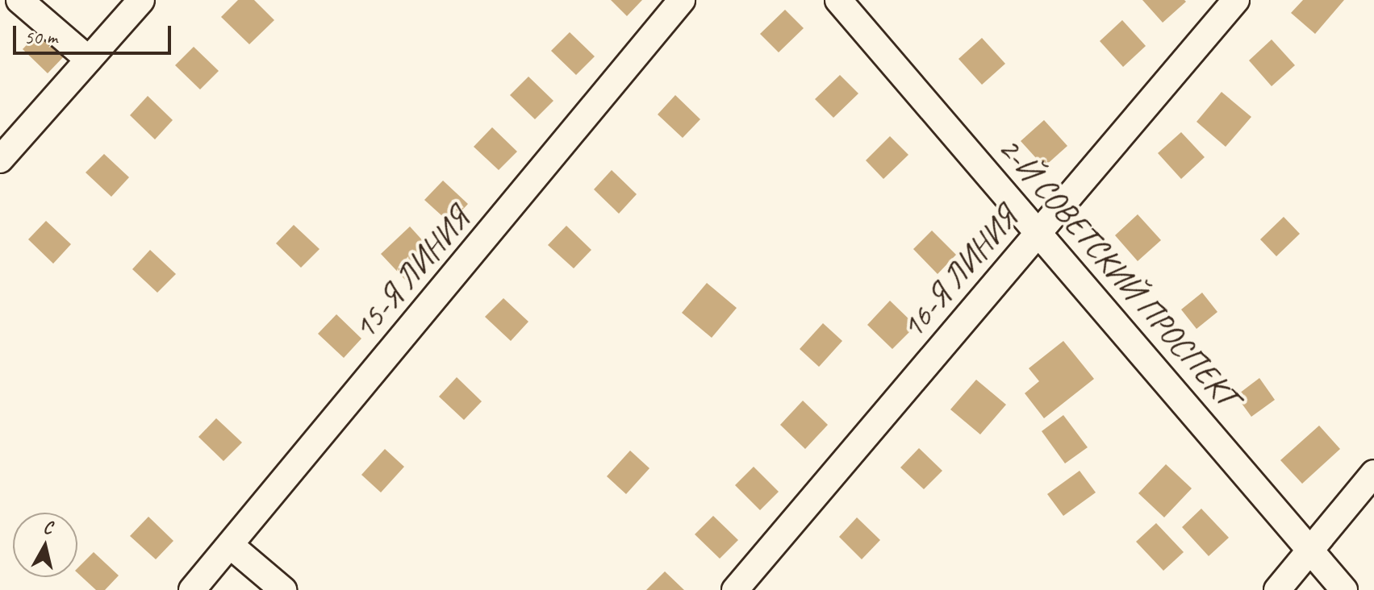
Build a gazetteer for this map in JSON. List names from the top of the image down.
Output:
{
  "streets": {
    "street": ["2-Й СОВЕТСКИЙ ПРОСПЕКТ", "16-Я ЛИНИЯ", "15-Я ЛИНИЯ"]
  },
  "crossings": [
    ["2-Й СОВЕТСКИЙ ПРОСПЕКТ", "16-Я ЛИНИЯ"]
  ],
  "scale_bar": "50 m",
  "north": "top"
}
